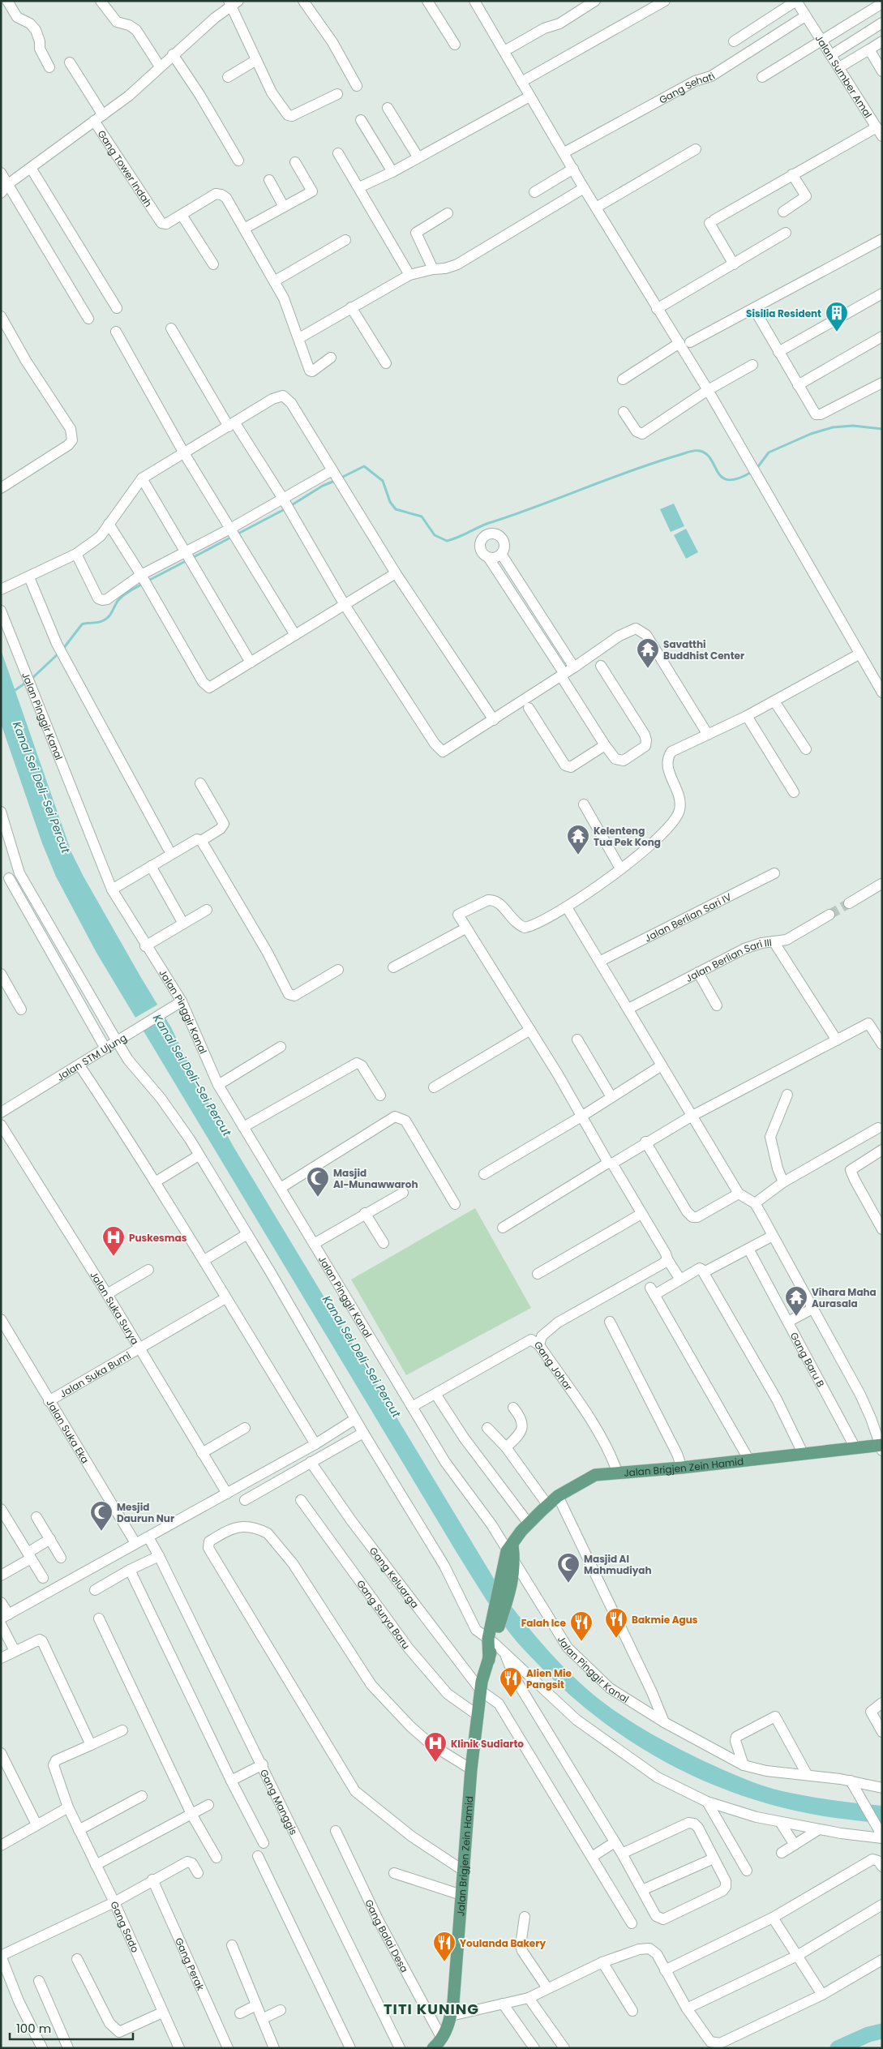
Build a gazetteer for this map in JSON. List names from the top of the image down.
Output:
{
  "streets": {
    "main road": ["Jalan Brigjen Zein Hamid"],
    "street": [
      "Jalan Sumber Amal",
      "Gang Sehati",
      "Gang Tower Indah",
      "Jalan Pinggir Kanal",
      "Jalan Berlian Sari IV",
      "Jalan Berlian Sari III",
      "Jalan STM Ujung",
      "Jalan Suka Surya",
      "Gang Baru B",
      "Gang Johar",
      "Jalan Suka Bumi",
      "Jalan Suka Eka",
      "Gang Keluarga",
      "Gang Surya Baru",
      "Gang Manggis",
      "Gang Sado",
      "Gang Balai Desa",
      "Gang Perak"
    ]
  },
  "crossings": [
    ["Jalan Sumber Amal", "Gang Sehati"],
    ["Jalan Pinggir Kanal", "Jalan STM Ujung"],
    ["Jalan Pinggir Kanal", "Gang Johar"],
    ["Jalan Pinggir Kanal", "Jalan Brigjen Zein Hamid"],
    ["Jalan Suka Surya", "Jalan Suka Bumi"],
    ["Gang Baru B", "Jalan Brigjen Zein Hamid"],
    ["Gang Johar", "Jalan Brigjen Zein Hamid"],
    ["Jalan Suka Bumi", "Jalan Suka Eka"],
    ["Jalan Brigjen Zein Hamid", "Gang Keluarga"],
    ["Jalan Brigjen Zein Hamid", "Gang Surya Baru"],
    ["Jalan Brigjen Zein Hamid", "Gang Balai Desa"]
  ],
  "districts": ["TITI KUNING"],
  "water": ["Kanal Sei Deli–Sei Percut"],
  "places": {
    "building": ["Sisilia Resident"],
    "temple": ["Savatthi Buddhist Center", "Kelenteng Tua Pek Kong", "Vihara Maha Aurasala"],
    "mosque": ["Masjid Al-Munawwaroh", "Mesjid Daurun Nur", "Masjid Al Mahmudiyah"],
    "hospital": ["Puskesmas", "Klinik Sudiarto"],
    "restaurant": [
      "Bakmie Agus",
      "Falah Ice",
      "Alien Mie Pangsit",
      "Youlanda Bakery"
    ]
  },
  "scale_bar": "100 m"
}
